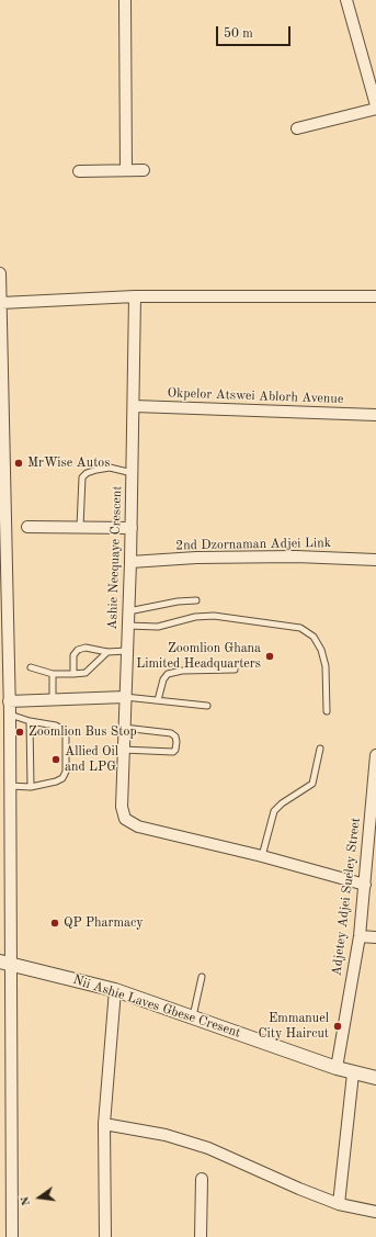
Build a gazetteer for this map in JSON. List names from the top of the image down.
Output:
{
  "streets": {
    "street": [
      "Okpelor Atswei Ablorh Avenue",
      "2nd Dzornaman Adjei Link",
      "Ashie Neequaye Crescent",
      "Adjetey Adjei Sueley Street",
      "Nii Ashie Laves Gbese Cresent"
    ]
  },
  "crossings": [
    ["Okpelor Atswei Ablorh Avenue", "Ashie Neequaye Crescent"],
    ["2nd Dzornaman Adjei Link", "Ashie Neequaye Crescent"],
    ["Adjetey Adjei Sueley Street", "Nii Ashie Laves Gbese Cresent"]
  ],
  "places": [
    "MrWise Autos",
    "Zoomlion Ghana Limited Headquarters",
    "Zoomlion Bus Stop",
    "Allied Oil and LPG",
    "QP Pharmacy",
    "Emmanuel City Haircut"
  ],
  "scale_bar": "50 m",
  "north": "left"
}
